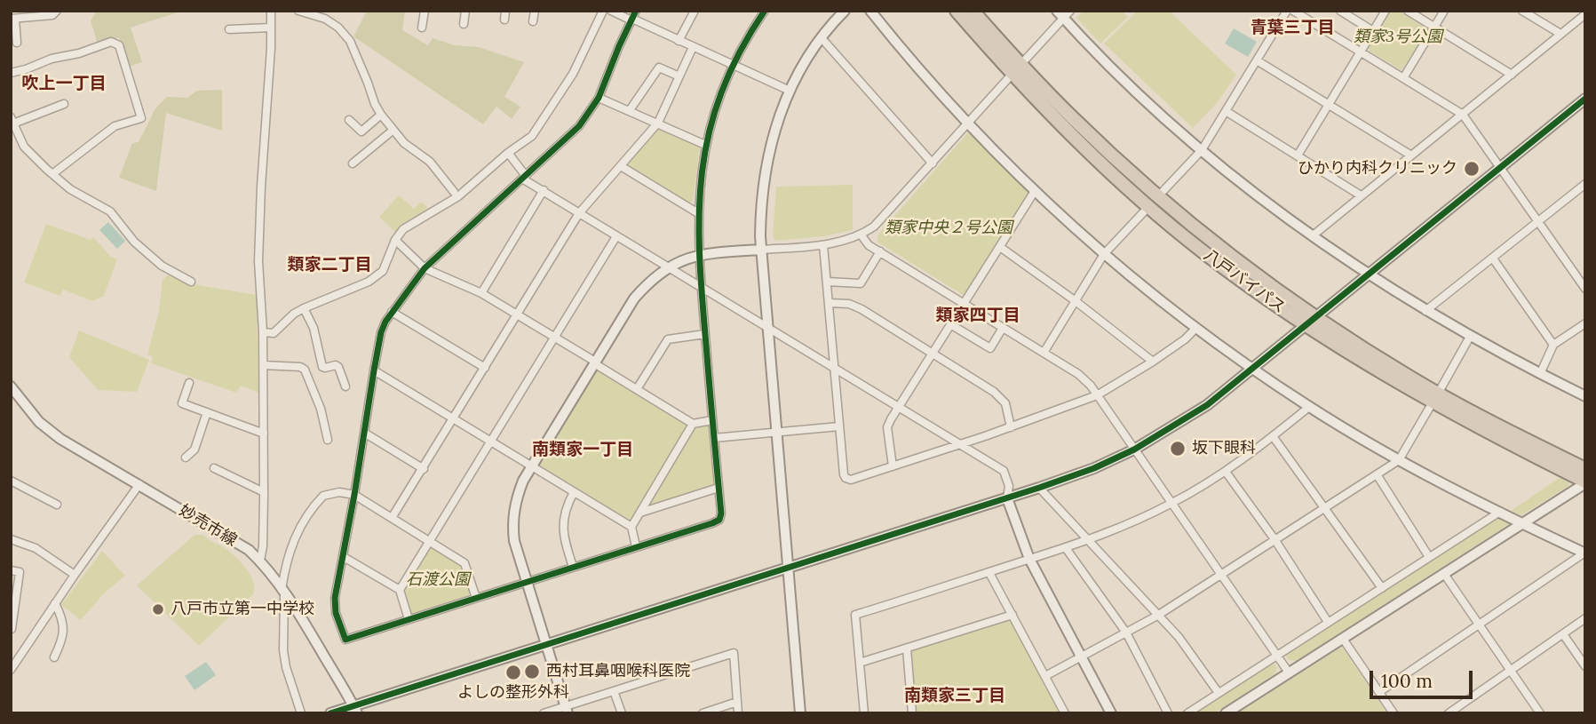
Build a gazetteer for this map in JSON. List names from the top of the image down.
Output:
{
  "streets": {
    "highway": ["八戸バイパス"],
    "street": ["妙売市線"]
  },
  "districts": [
    "青葉三丁目",
    "吹上一丁目",
    "類家二丁目",
    "類家四丁目",
    "南類家一丁目",
    "南類家三丁目"
  ],
  "parks": ["類家3号公園", "類家中央２号公園", "石渡公園"],
  "places": [
    "ひかり内科クリニック",
    "坂下眼科",
    "八戸市立第一中学校",
    "西村耳鼻咽喉科医院",
    "よしの整形外科"
  ],
  "scale_bar": "100 m"
}
